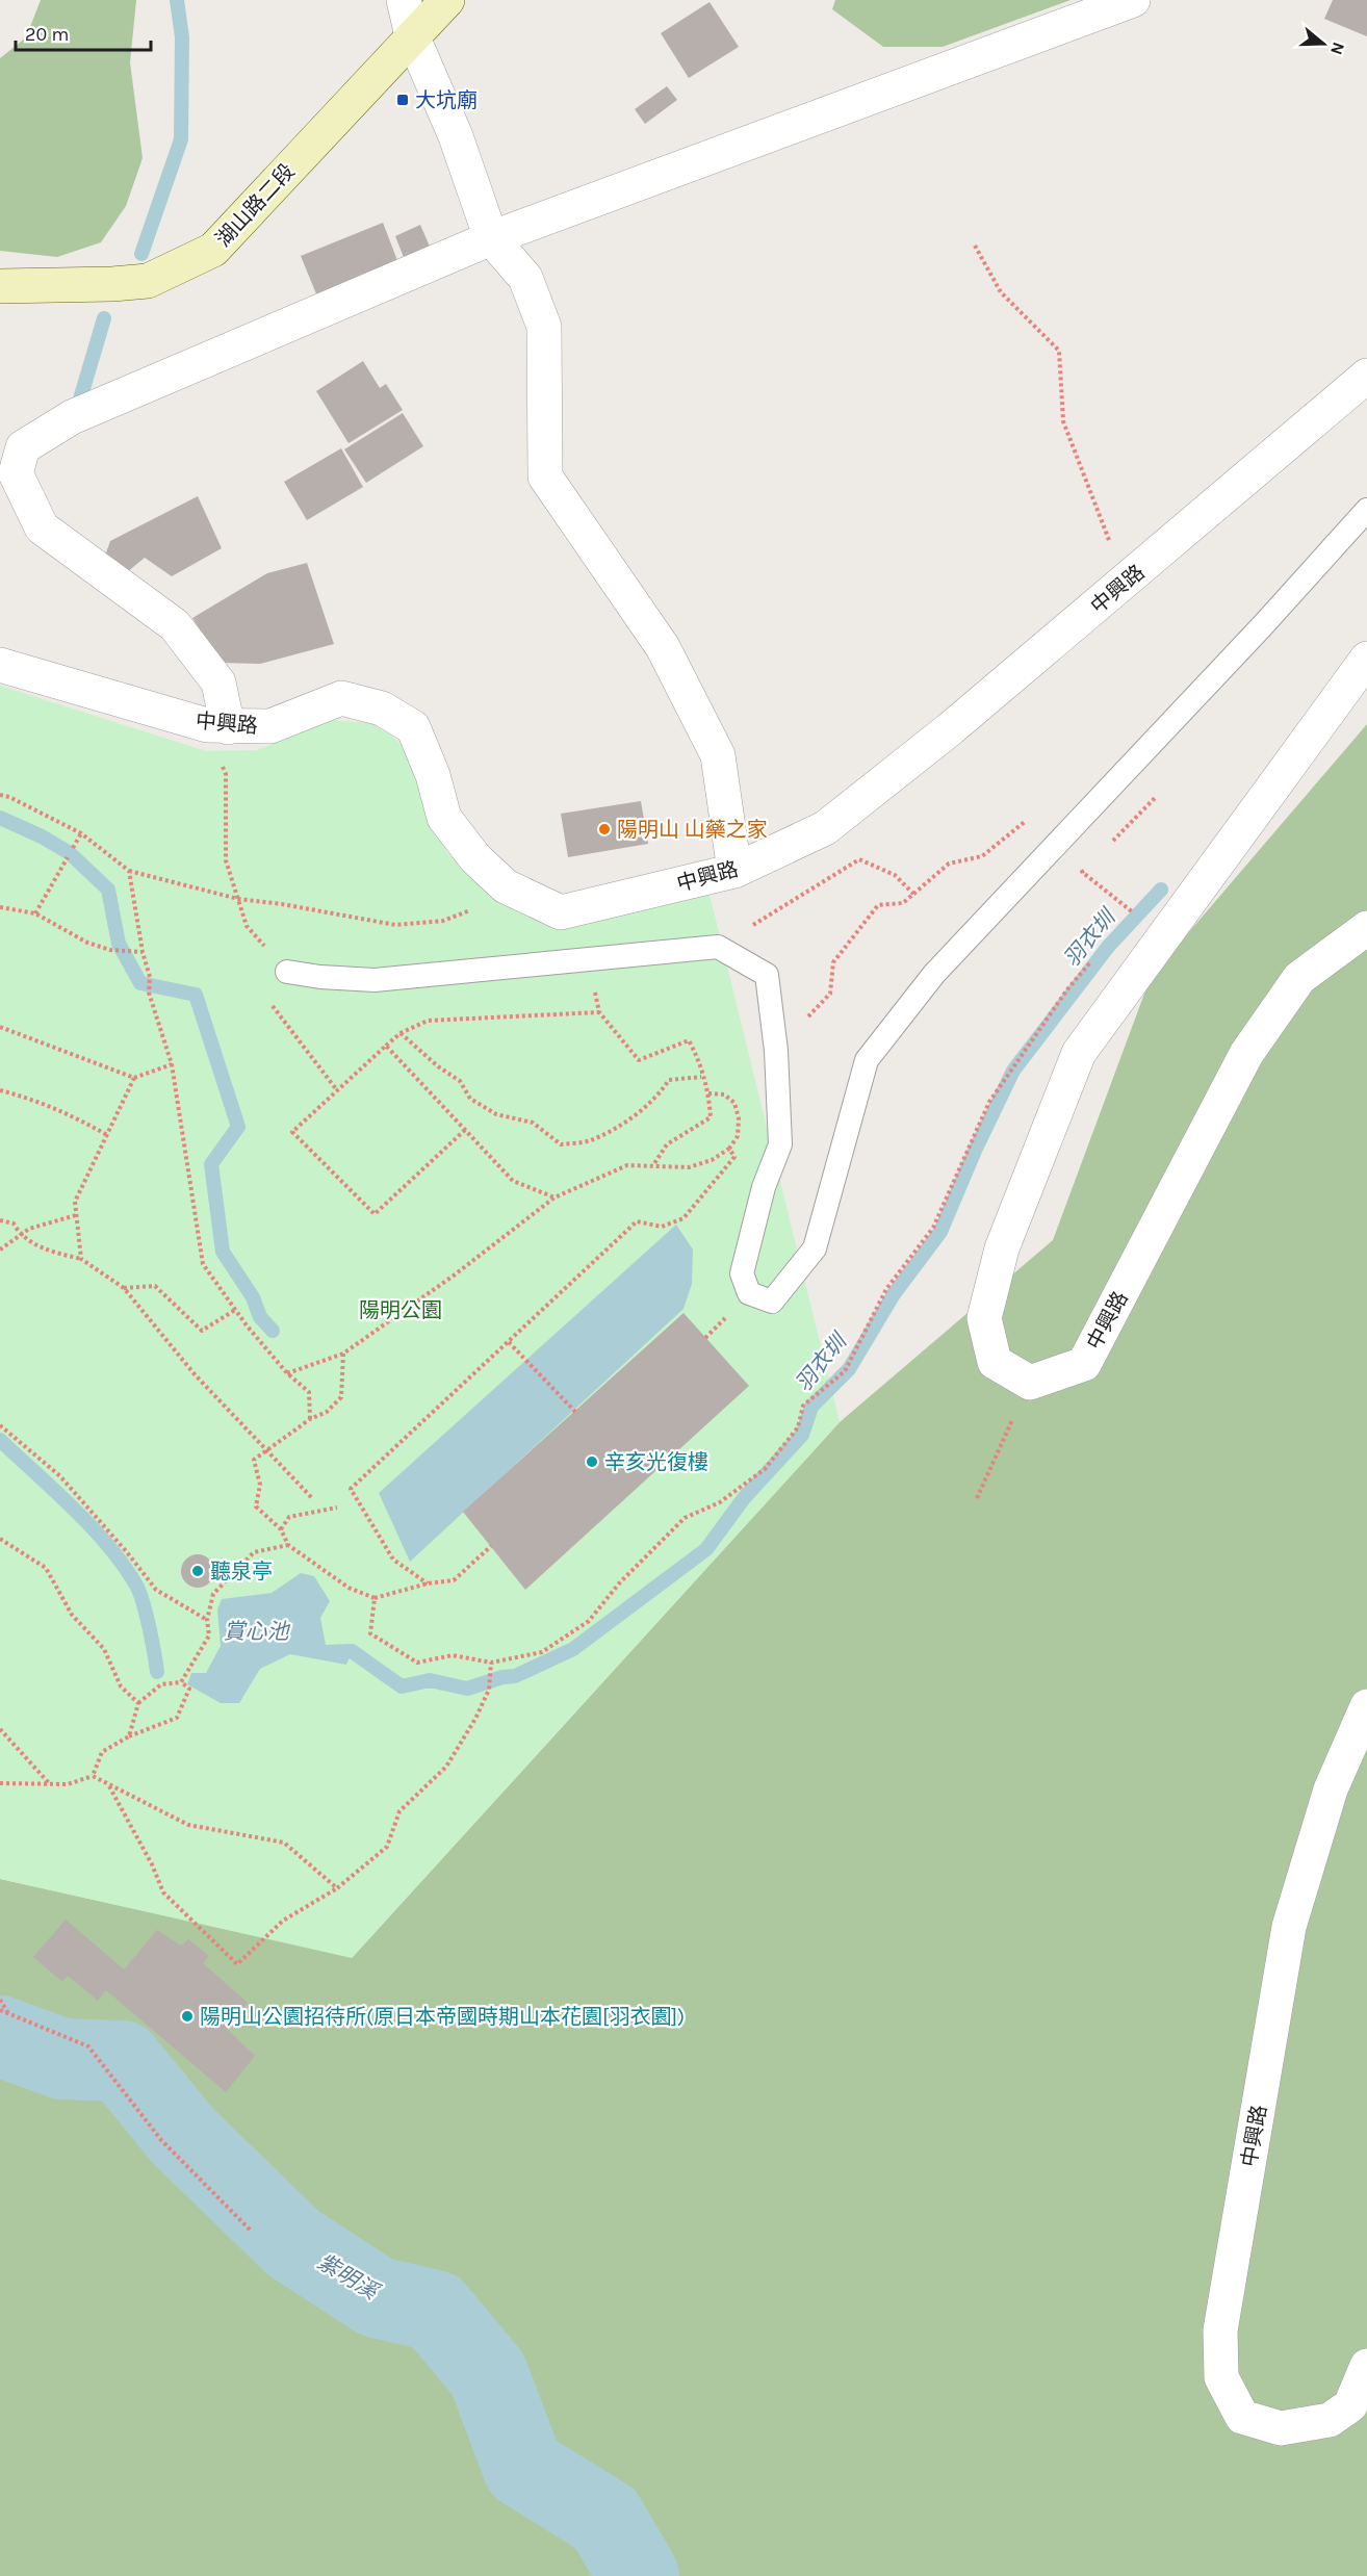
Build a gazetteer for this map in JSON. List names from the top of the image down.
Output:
{
  "streets": {
    "street": ["湖山路二段", "中興路"]
  },
  "water": ["羽衣圳", "賞心池", "紫明溪"],
  "parks": ["陽明公園"],
  "places": {
    "transit": ["大坑廟"],
    "other": [
      "陽明山 山藥之家",
      "辛亥光復樓",
      "聽泉亭",
      "陽明山公園招待所(原日本帝國時期山本花園[羽衣園])"
    ]
  },
  "scale_bar": "20 m",
  "north": "right"
}
